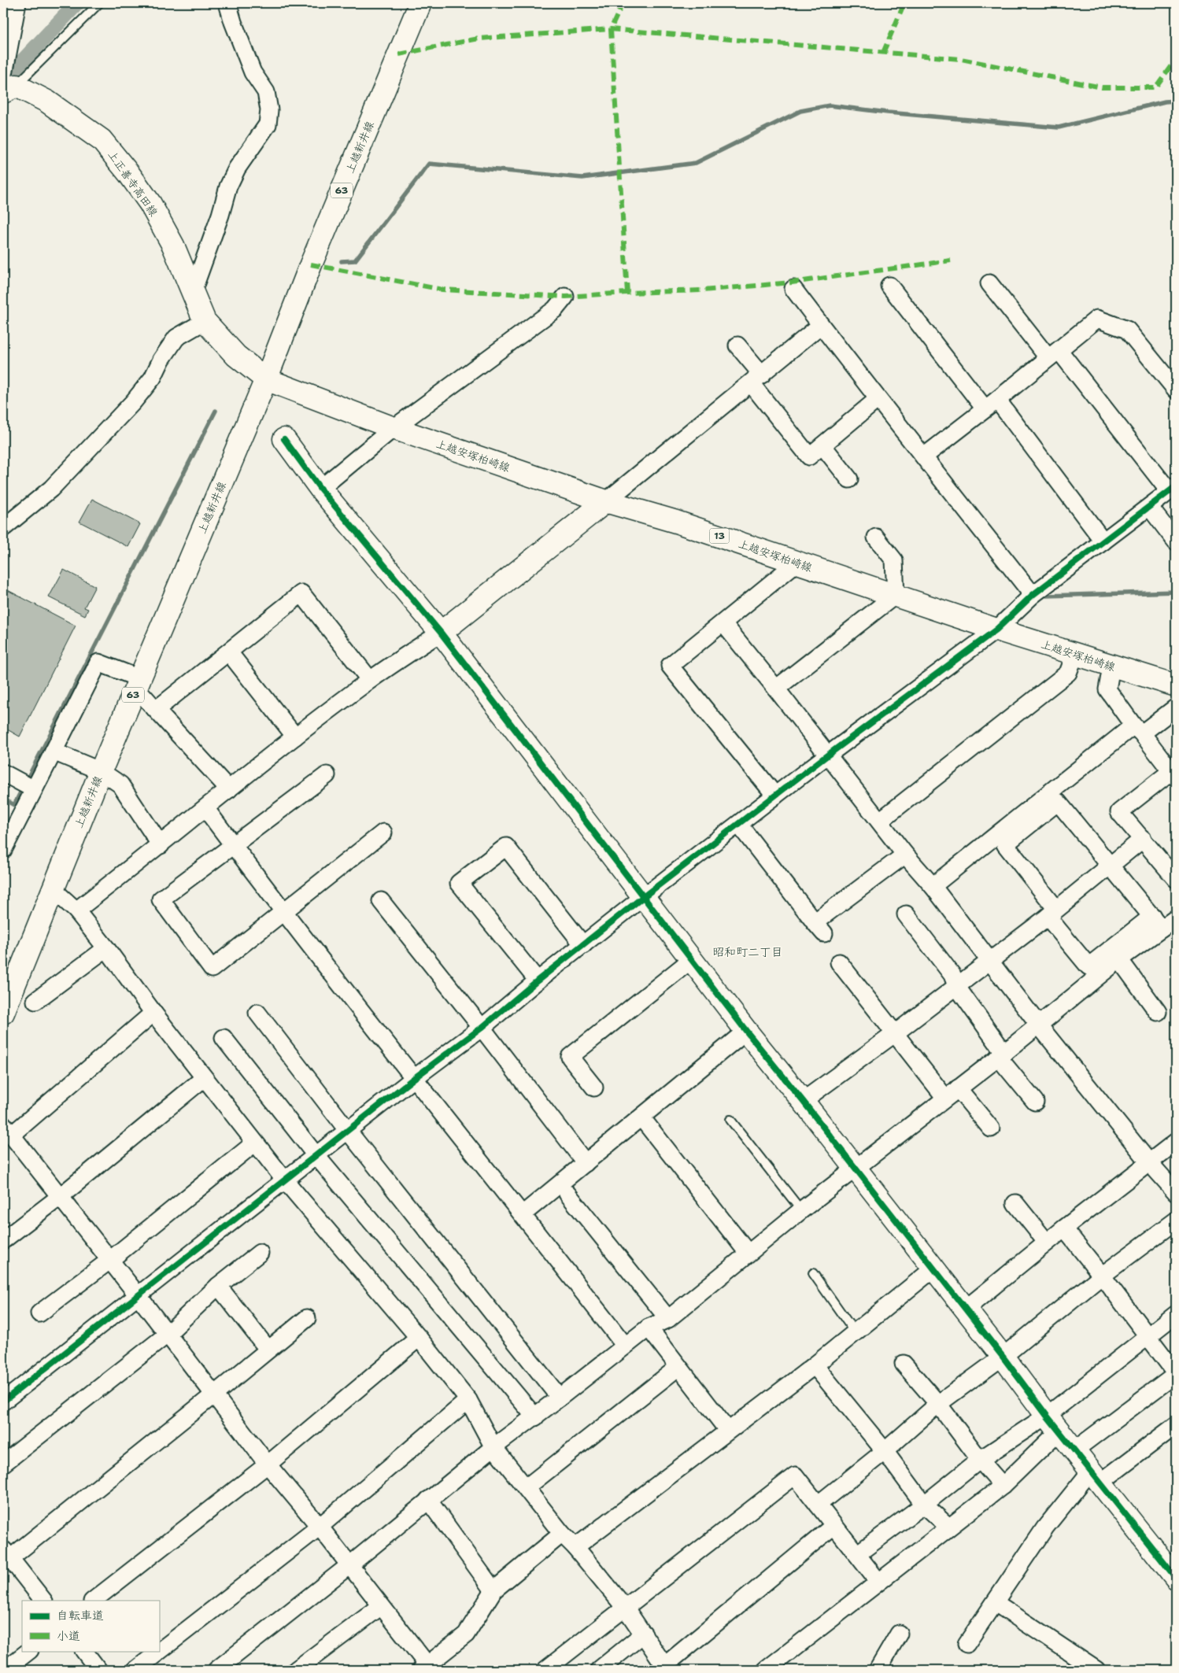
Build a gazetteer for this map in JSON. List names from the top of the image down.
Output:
{
  "streets": {
    "main road": [
      "上越新井線",
      "上正善寺高田線",
      "63",
      "上越安塚柏崎線",
      "13"
    ]
  },
  "crossings": [
    ["上越新井線", "上正善寺高田線"],
    ["上越新井線", "上越安塚柏崎線"],
    ["上正善寺高田線", "上越安塚柏崎線"]
  ],
  "districts": ["昭和町二丁目"],
  "legend": ["自転車道", "小道"]
}
